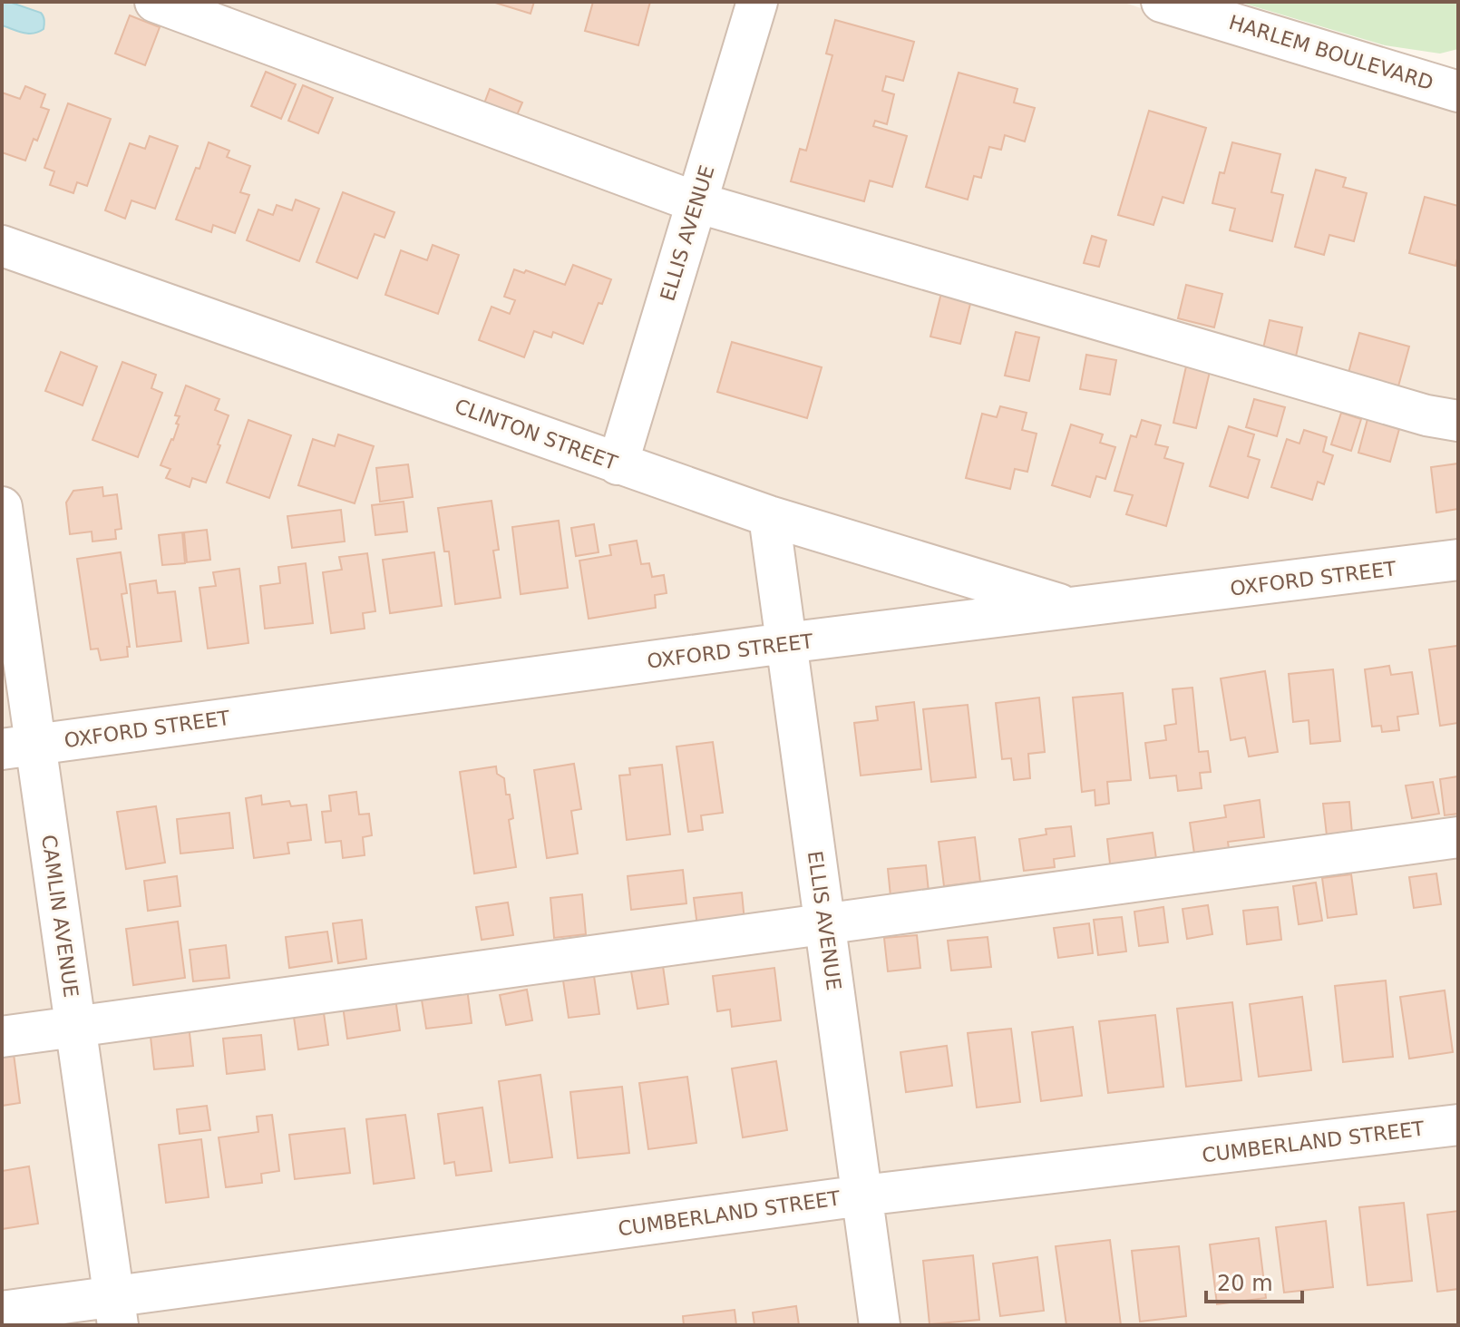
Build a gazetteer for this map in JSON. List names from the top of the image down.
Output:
{
  "streets": {
    "street": [
      "HARLEM BOULEVARD",
      "ELLIS AVENUE",
      "CLINTON STREET",
      "OXFORD STREET",
      "CAMLIN AVENUE",
      "CUMBERLAND STREET"
    ]
  },
  "crossings": [
    ["ELLIS AVENUE", "CLINTON STREET"],
    ["ELLIS AVENUE", "OXFORD STREET"],
    ["ELLIS AVENUE", "CUMBERLAND STREET"],
    ["CLINTON STREET", "OXFORD STREET"],
    ["OXFORD STREET", "CAMLIN AVENUE"],
    ["CAMLIN AVENUE", "CUMBERLAND STREET"]
  ],
  "scale_bar": "20 m"
}
